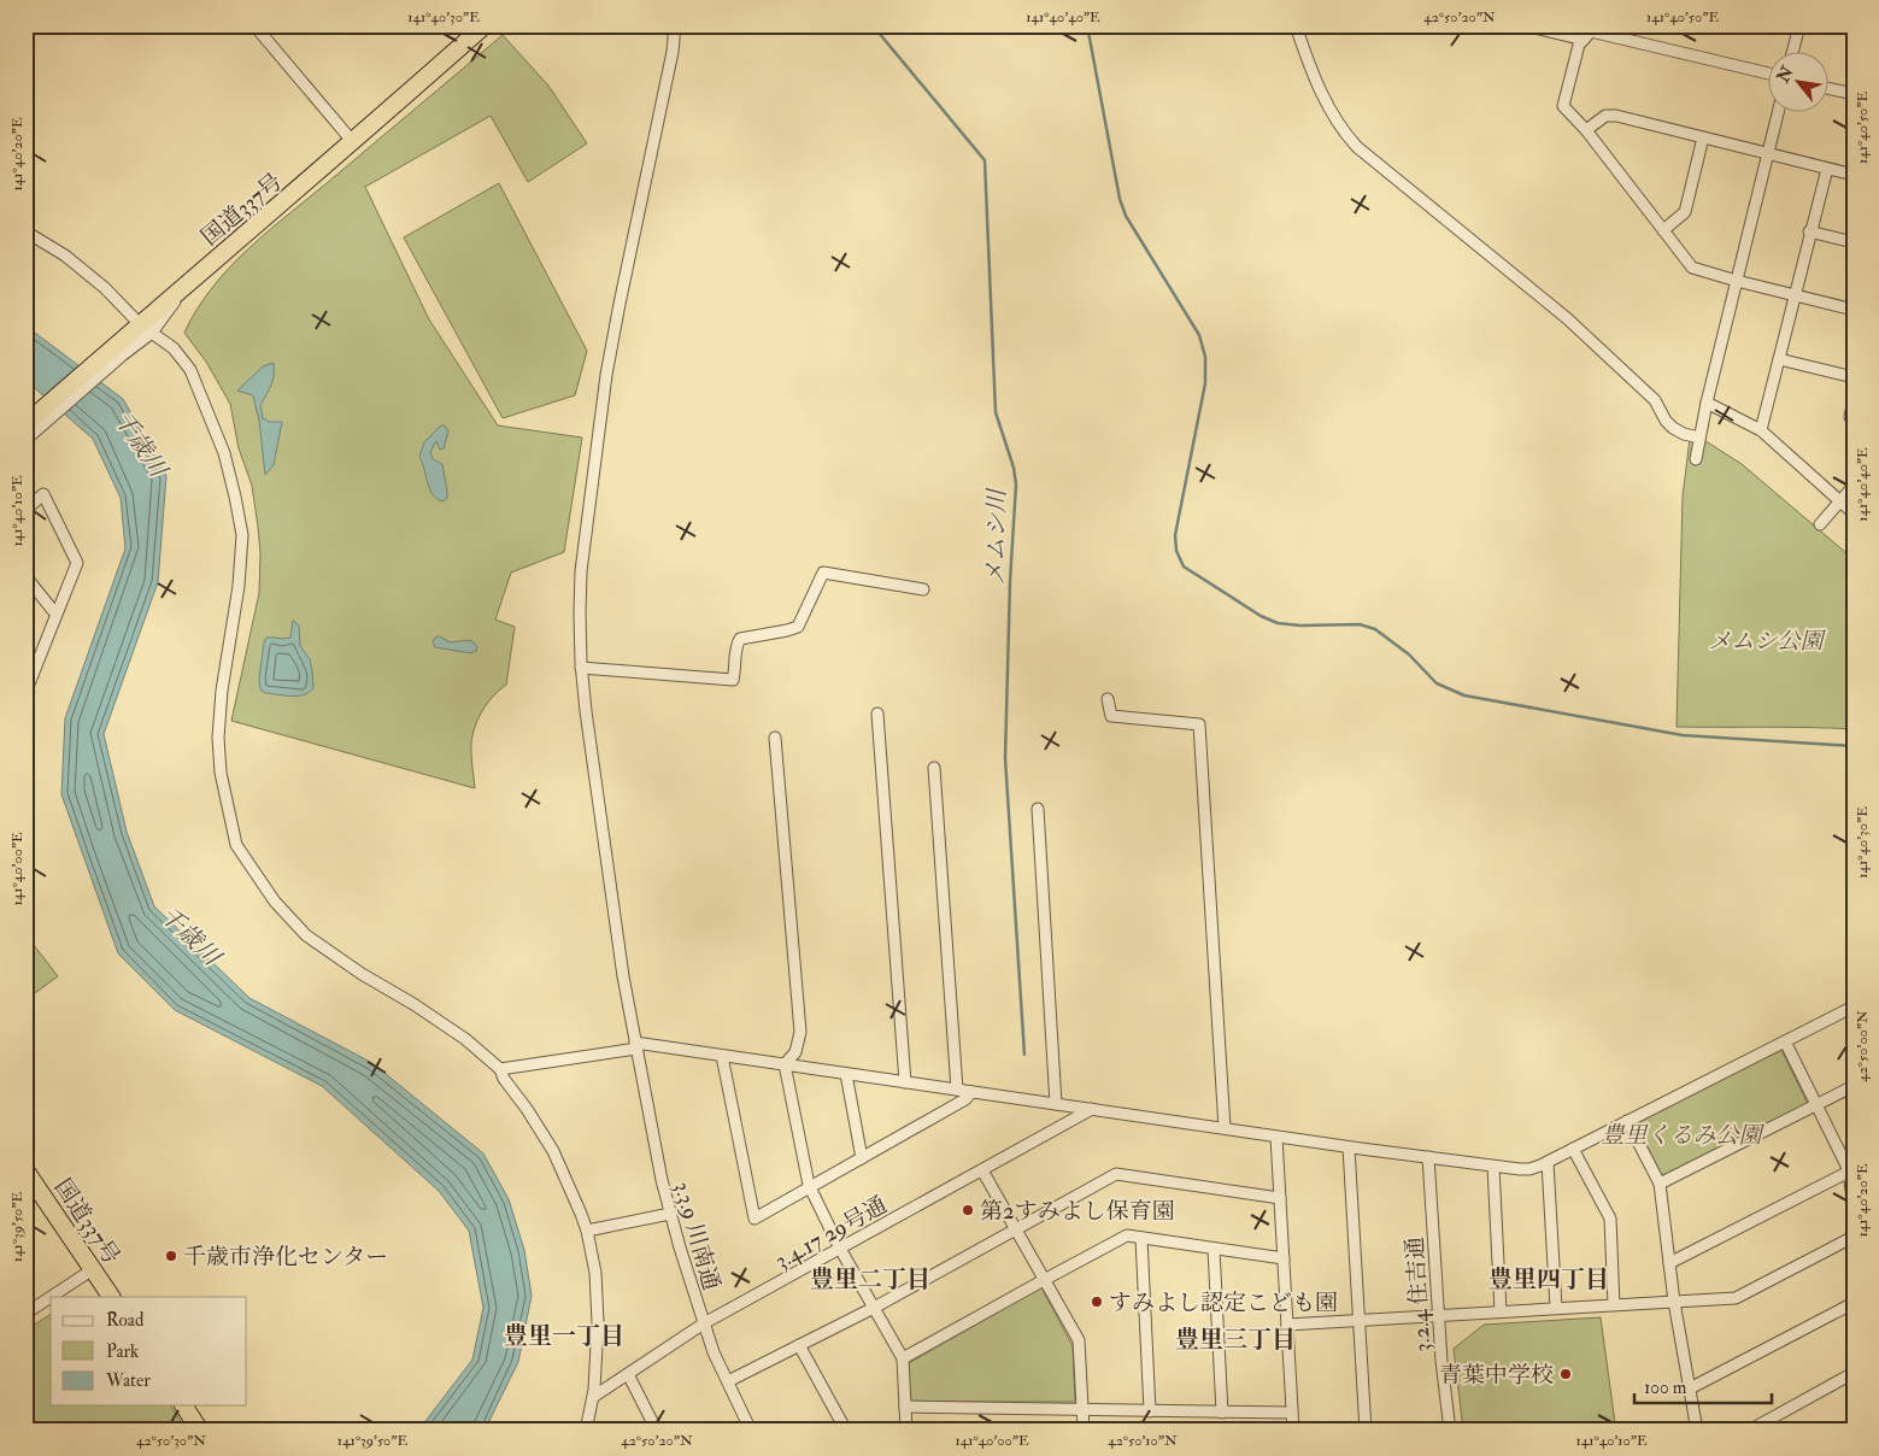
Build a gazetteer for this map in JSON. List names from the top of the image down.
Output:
{
  "streets": {
    "highway": ["国道337号"],
    "street": ["3.4.17 29号通", "3.3.9 川南通", "3.2.4 住吉通"]
  },
  "crossings": [
    ["3.4.17 29号通", "3.3.9 川南通"]
  ],
  "districts": [
    "豊里二丁目",
    "豊里四丁目",
    "豊里一丁目",
    "豊里三丁目"
  ],
  "water": ["千歳川", "メムシ川"],
  "parks": ["メムシ公園", "豊里くるみ公園"],
  "places": [
    "第2すみよし保育園",
    "千歳市浄化センター",
    "すみよし認定こども園",
    "青葉中学校"
  ],
  "legend": ["Road", "Park", "Water"],
  "scale_bar": "100 m",
  "north": "top left",
  "coordinates": [
    "141°40'30\"E",
    "141°40'40\"E",
    "42°50'20\"N",
    "141°40'50\"E",
    "141°40'20\"E",
    "141°40'10\"E",
    "141°40'00\"E",
    "42°50'00\"N",
    "141°39'50\"E",
    "42°50'30\"N",
    "42°50'10\"N"
  ]
}
